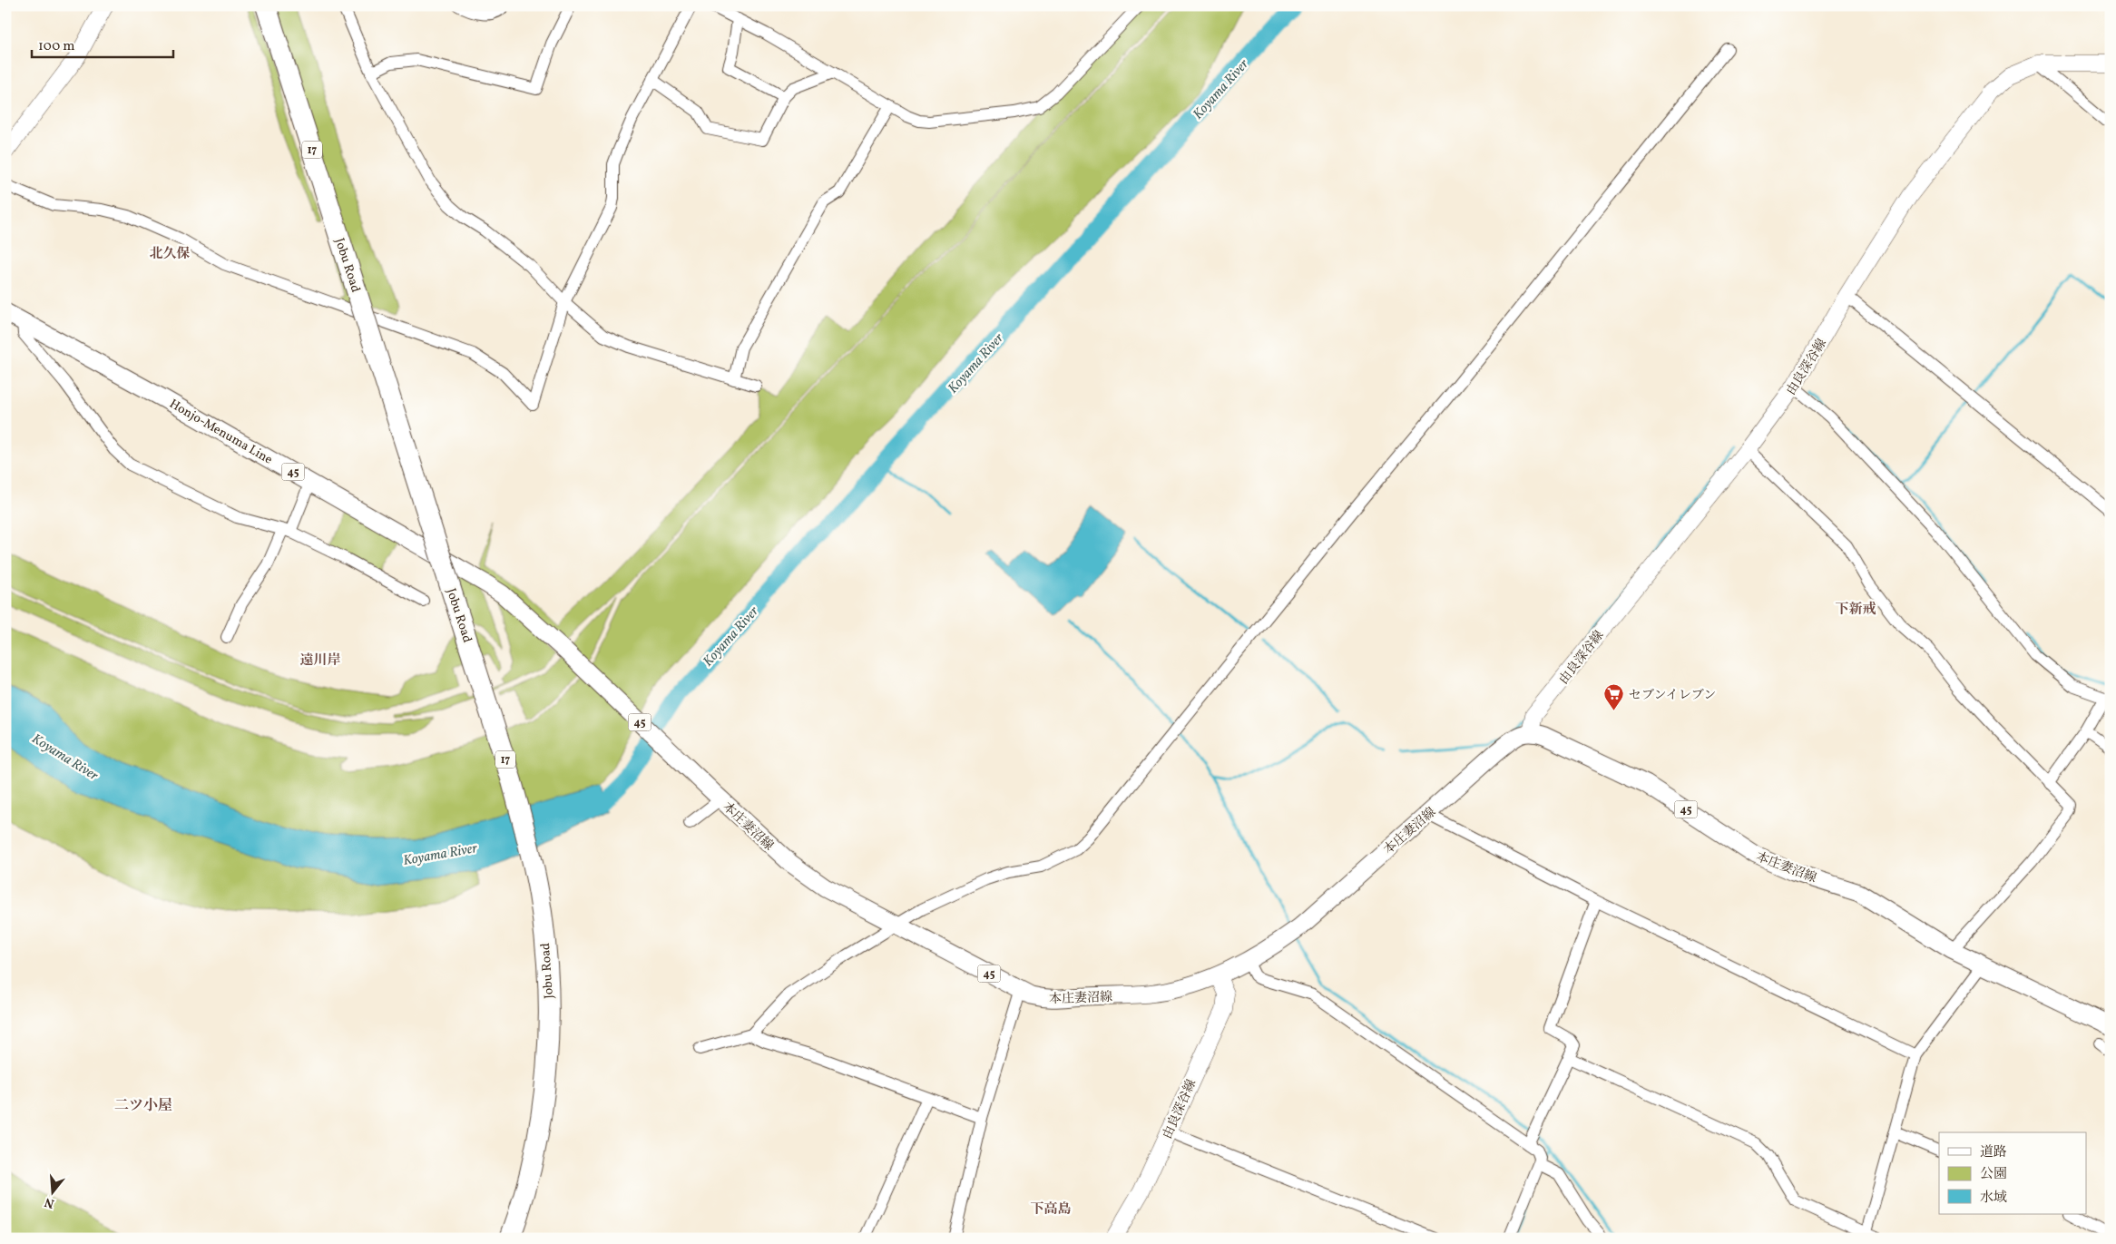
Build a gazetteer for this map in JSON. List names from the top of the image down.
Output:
{
  "streets": {
    "highway": ["17", "Jobu Road"],
    "main road": [
      "由良深谷線",
      "Honjo-Menuma Line",
      "45",
      "本庄妻沼線"
    ]
  },
  "crossings": [
    ["由良深谷線", "本庄妻沼線"],
    ["Honjo-Menuma Line", "本庄妻沼線"]
  ],
  "districts": [
    "北久保",
    "下新戒",
    "遠川岸",
    "二ツ小屋",
    "下高島"
  ],
  "water": ["Koyama River"],
  "places": {
    "supermarket": ["セブンイレブン"]
  },
  "legend": ["道路", "公園", "水域"],
  "scale_bar": "100 m",
  "north": "bottom"
}
